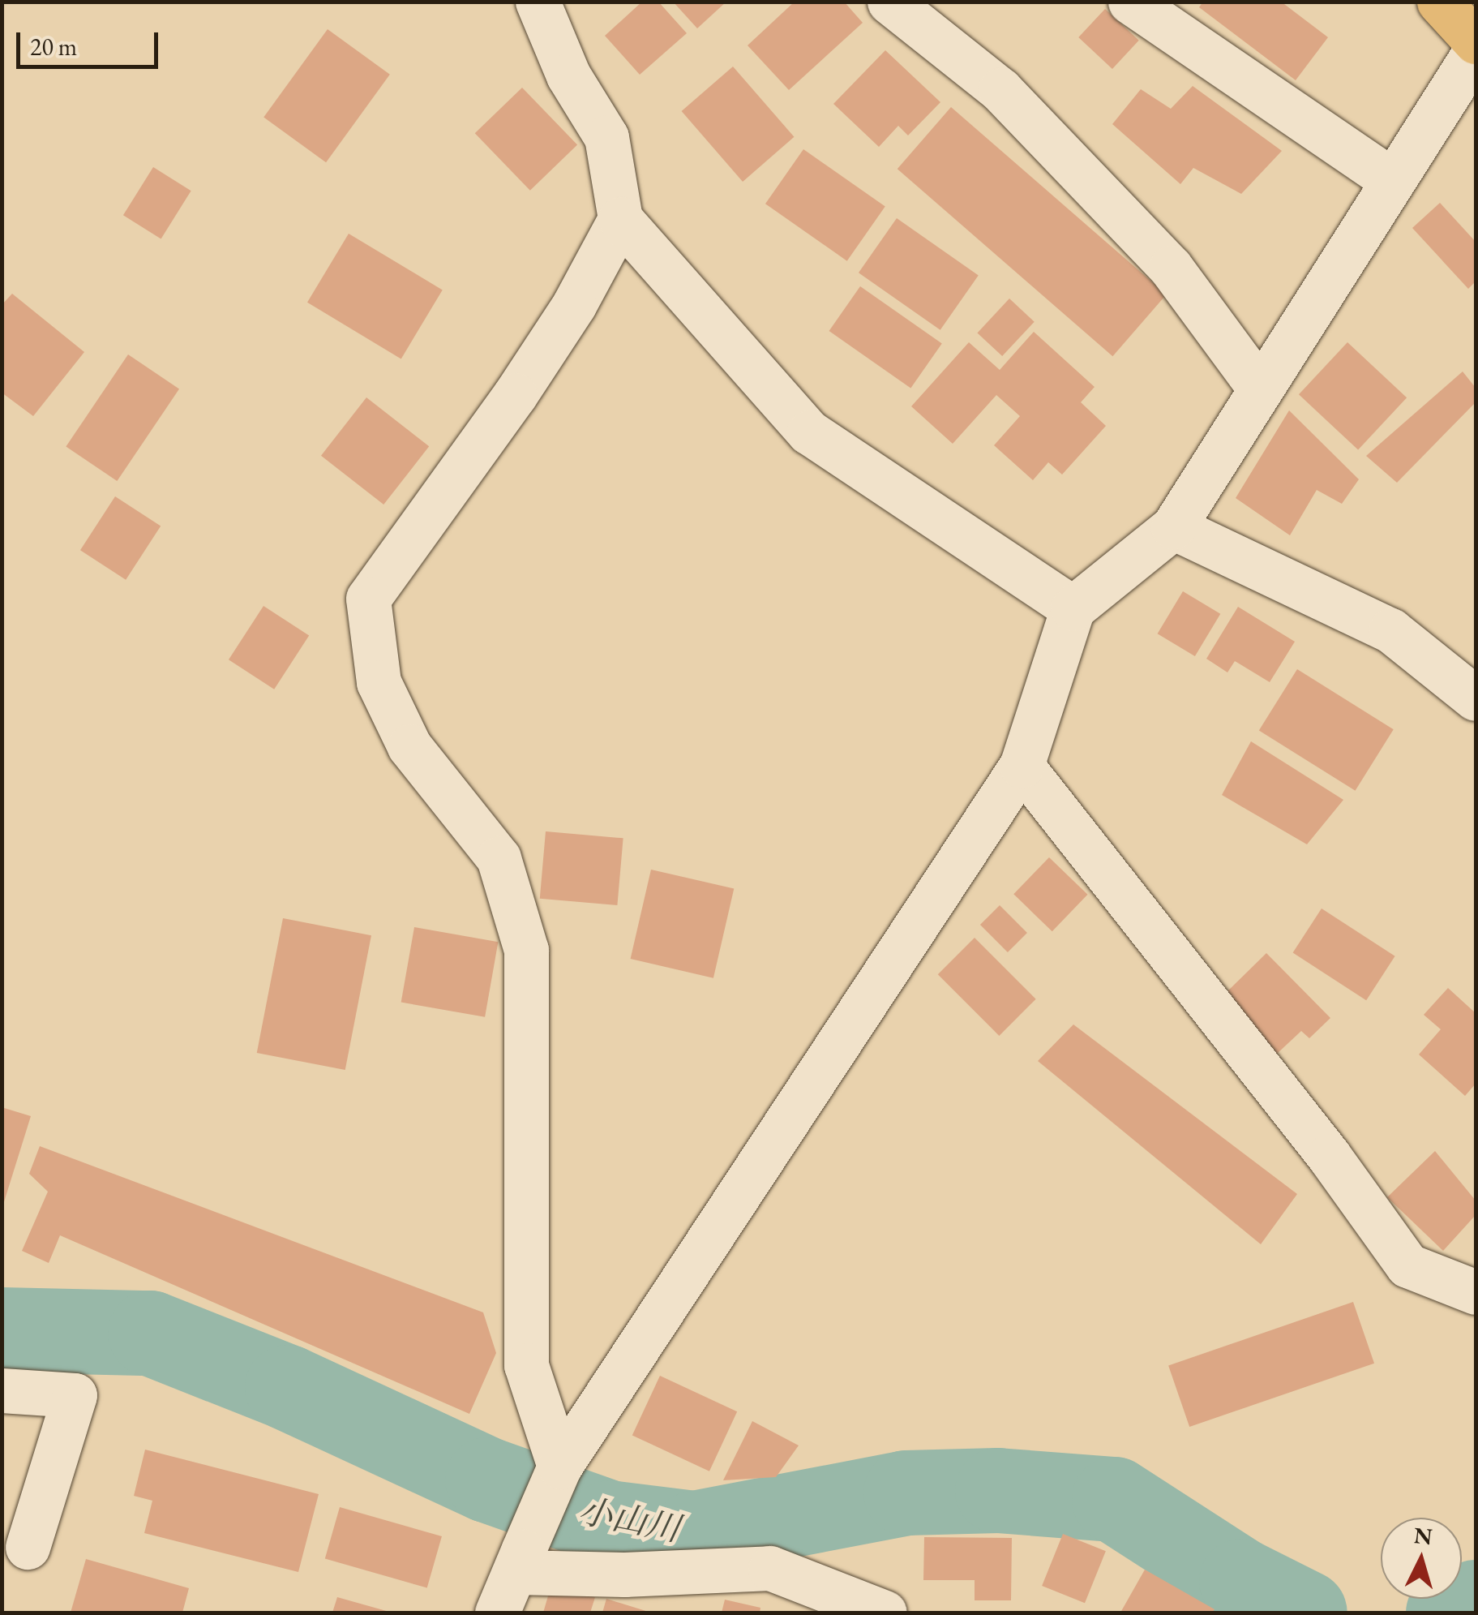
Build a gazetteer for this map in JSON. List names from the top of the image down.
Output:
{
  "water": ["小山川"],
  "scale_bar": "20 m",
  "north": "top"
}
